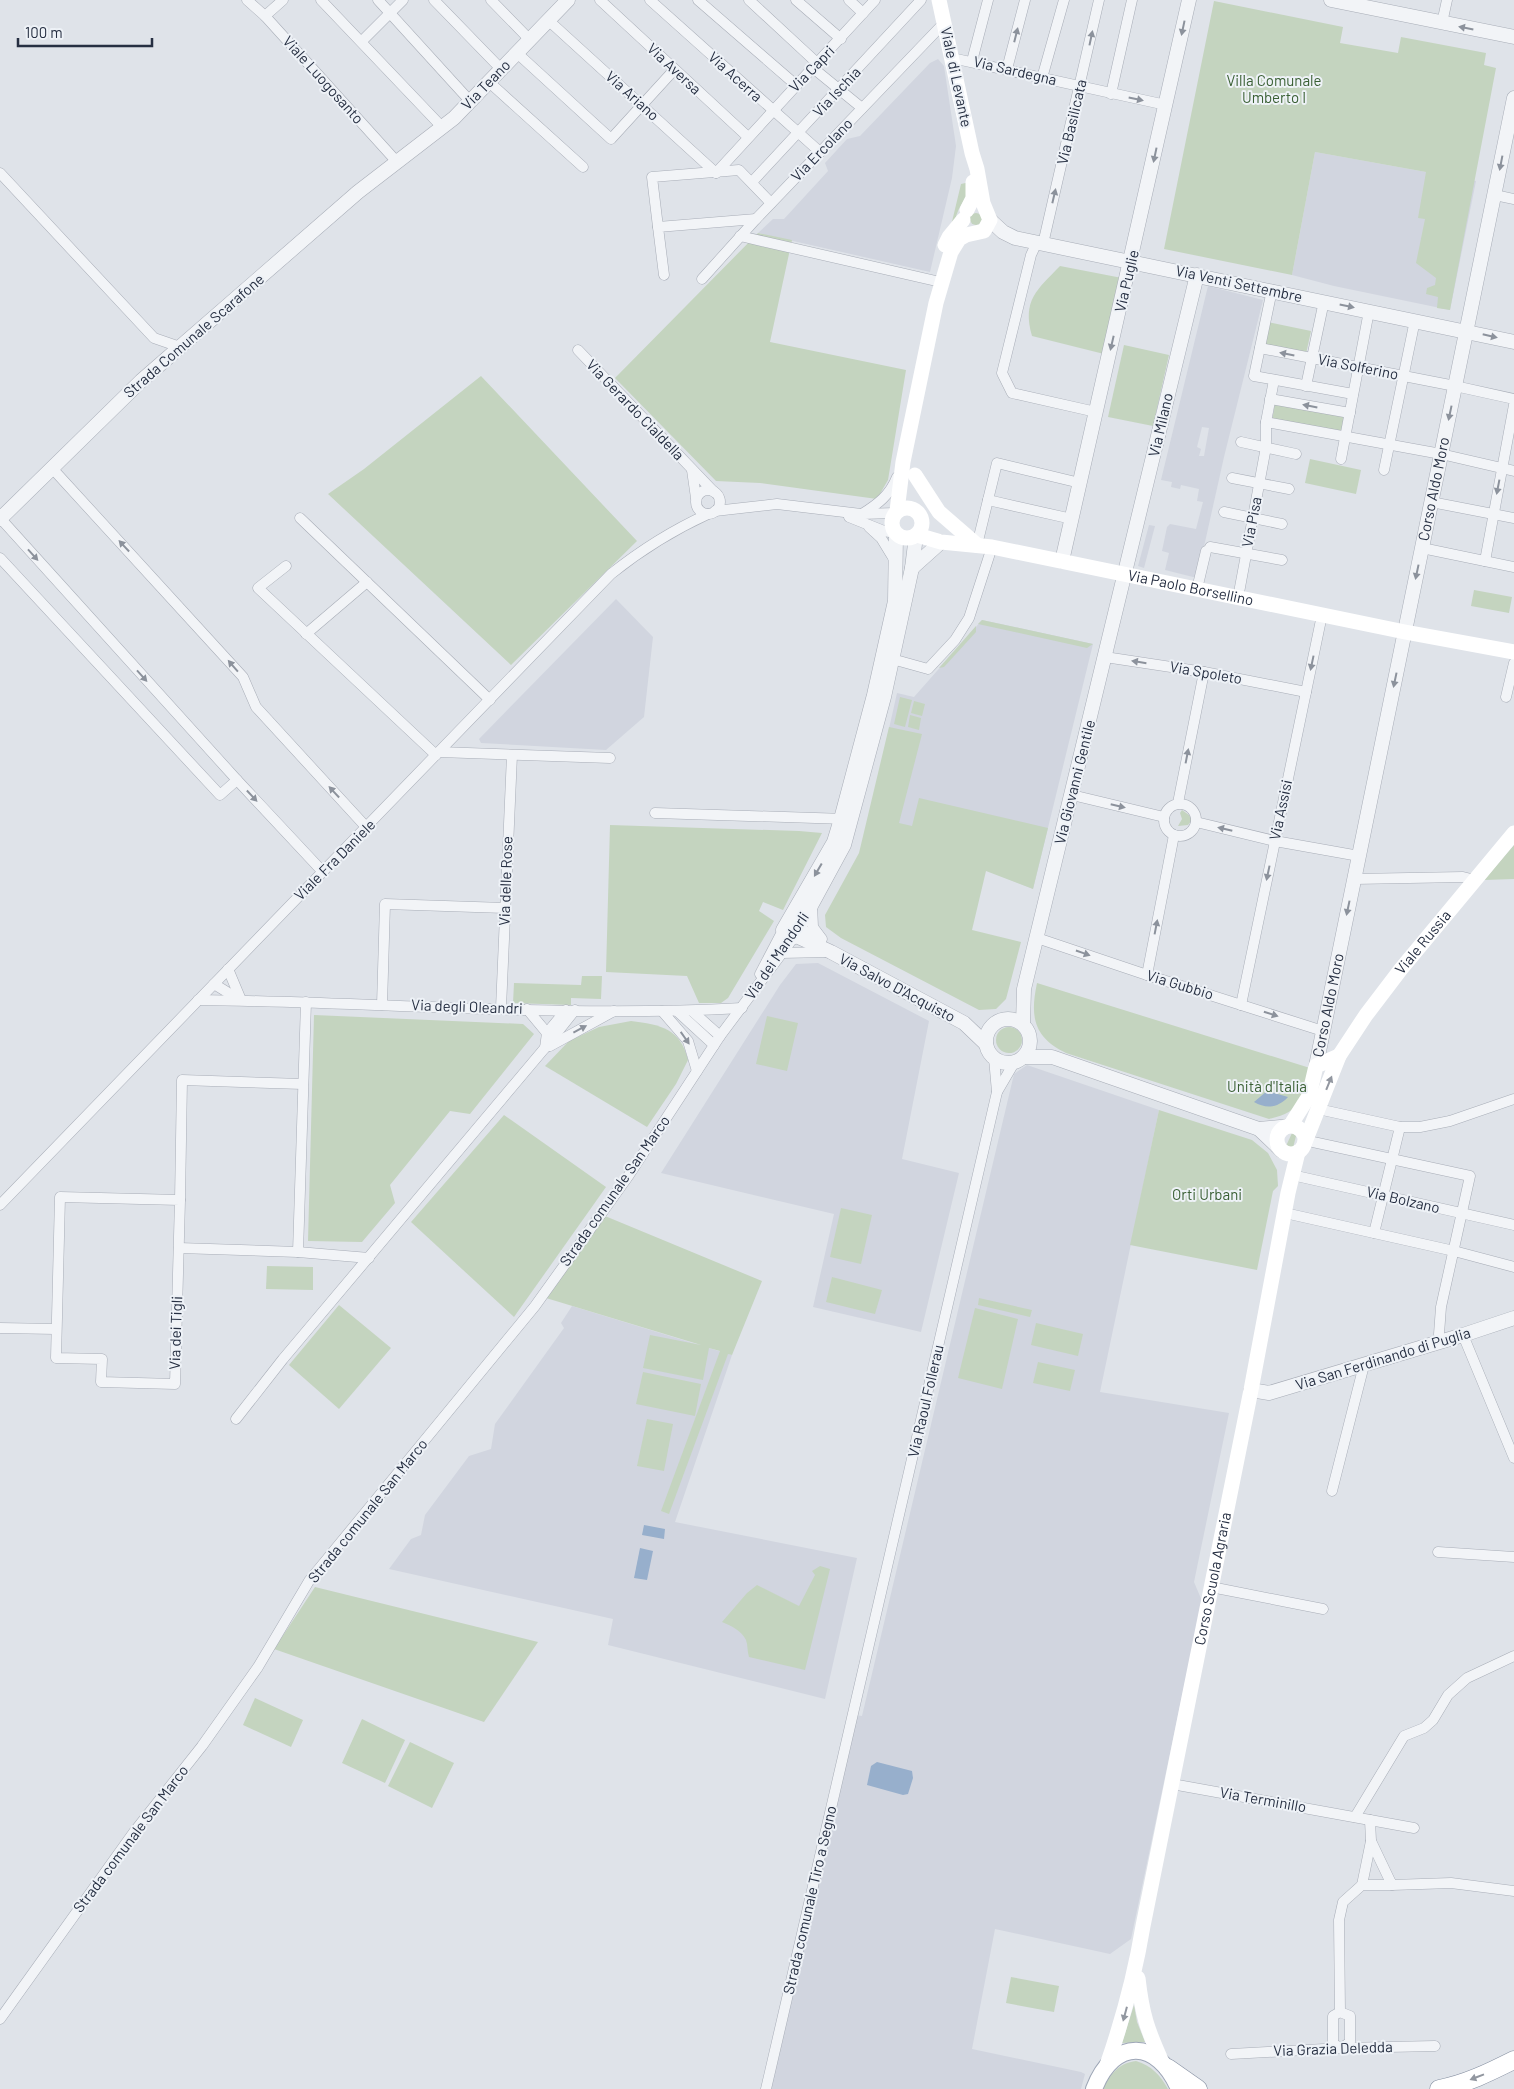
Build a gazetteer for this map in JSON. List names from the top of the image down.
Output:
{
  "streets": {
    "main road": [
      "Viale di Levante",
      "Corso Aldo Moro",
      "Via Paolo Borsellino",
      "Viale Russia",
      "Corso Scuola Agraria"
    ],
    "street": [
      "Via Aversa",
      "Via Capri",
      "Via Sardegna",
      "Via Acerra",
      "Viale Luogosanto",
      "Via Teano",
      "Via Ischia",
      "Via Ariano",
      "Via Basilicata",
      "Via Ercolano",
      "Via Puglie",
      "Via Venti Settembre",
      "Strada Comunale Scarafone",
      "Via Solferino",
      "Via Gerardo Cialdella",
      "Via Milano",
      "Via Pisa",
      "Via Spoleto",
      "Via Giovanni Gentile",
      "Via Assisi",
      "Viale Fra Daniele",
      "Via delle Rose",
      "Via dei Mandorli",
      "Via Gubbio",
      "Via Salvo D'Acquisto",
      "Via degli Oleandri",
      "Strada comunale San Marco",
      "Via Bolzano",
      "Via dei Tigli",
      "Via San Ferdinando di Puglia",
      "Via Raoul Follerau",
      "Via Terminillo",
      "Strada comunale Tiro a Segno",
      "Via Grazia Deledda"
    ]
  },
  "crossings": [
    ["Via Aversa", "Via Capri"],
    ["Via Capri", "Via Acerra"],
    ["Via Capri", "Via Ariano"],
    ["Via Sardegna", "Viale di Levante"],
    ["Via Sardegna", "Via Basilicata"],
    ["Via Sardegna", "Via Puglie"],
    ["Via Acerra", "Via Ischia"],
    ["Via Acerra", "Via Ercolano"],
    ["Viale di Levante", "Via Ercolano"],
    ["Viale di Levante", "Via Venti Settembre"],
    ["Viale di Levante", "Viale Fra Daniele"],
    ["Viale di Levante", "Via dei Mandorli"],
    ["Viale Luogosanto", "Via Teano"],
    ["Viale Luogosanto", "Strada Comunale Scarafone"],
    ["Via Teano", "Via Ariano"],
    ["Via Teano", "Strada Comunale Scarafone"],
    ["Via Basilicata", "Via Puglie"],
    ["Via Basilicata", "Via Venti Settembre"],
    ["Via Puglie", "Via Venti Settembre"],
    ["Via Puglie", "Via Paolo Borsellino"],
    ["Via Venti Settembre", "Via Milano"],
    ["Via Venti Settembre", "Corso Aldo Moro"],
    ["Via Solferino", "Corso Aldo Moro"],
    ["Via Gerardo Cialdella", "Viale Fra Daniele"],
    ["Via Milano", "Via Paolo Borsellino"],
    ["Via Milano", "Via Giovanni Gentile"],
    ["Corso Aldo Moro", "Via Paolo Borsellino"],
    ["Corso Aldo Moro", "Viale Russia"],
    ["Corso Aldo Moro", "Via Gubbio"],
    ["Corso Aldo Moro", "Corso Scuola Agraria"],
    ["Via Pisa", "Via Paolo Borsellino"],
    ["Via Paolo Borsellino", "Via Giovanni Gentile"],
    ["Via Paolo Borsellino", "Via Assisi"],
    ["Via Spoleto", "Via Giovanni Gentile"],
    ["Via Spoleto", "Via Assisi"],
    ["Via Giovanni Gentile", "Via Gubbio"],
    ["Via Giovanni Gentile", "Via Salvo D'Acquisto"],
    ["Via Giovanni Gentile", "Via Raoul Follerau"],
    ["Via Assisi", "Via Gubbio"],
    ["Viale Fra Daniele", "Via dei Mandorli"],
    ["Viale Fra Daniele", "Via degli Oleandri"],
    ["Via delle Rose", "Via degli Oleandri"],
    ["Viale Russia", "Corso Scuola Agraria"],
    ["Via dei Mandorli", "Via Salvo D'Acquisto"],
    ["Via dei Mandorli", "Via degli Oleandri"],
    ["Via dei Mandorli", "Strada comunale San Marco"],
    ["Via Salvo D'Acquisto", "Via Raoul Follerau"],
    ["Via degli Oleandri", "Strada comunale San Marco"],
    ["Via Bolzano", "Corso Scuola Agraria"],
    ["Via San Ferdinando di Puglia", "Corso Scuola Agraria"],
    ["Via Raoul Follerau", "Strada comunale Tiro a Segno"],
    ["Corso Scuola Agraria", "Via Terminillo"]
  ],
  "one_way": ["Via Spoleto", "Via Assisi", "Via Gubbio"],
  "parks": ["Villa Comunale Umberto I", "Unità d'Italia", "Orti Urbani"],
  "scale_bar": "100 m"
}
